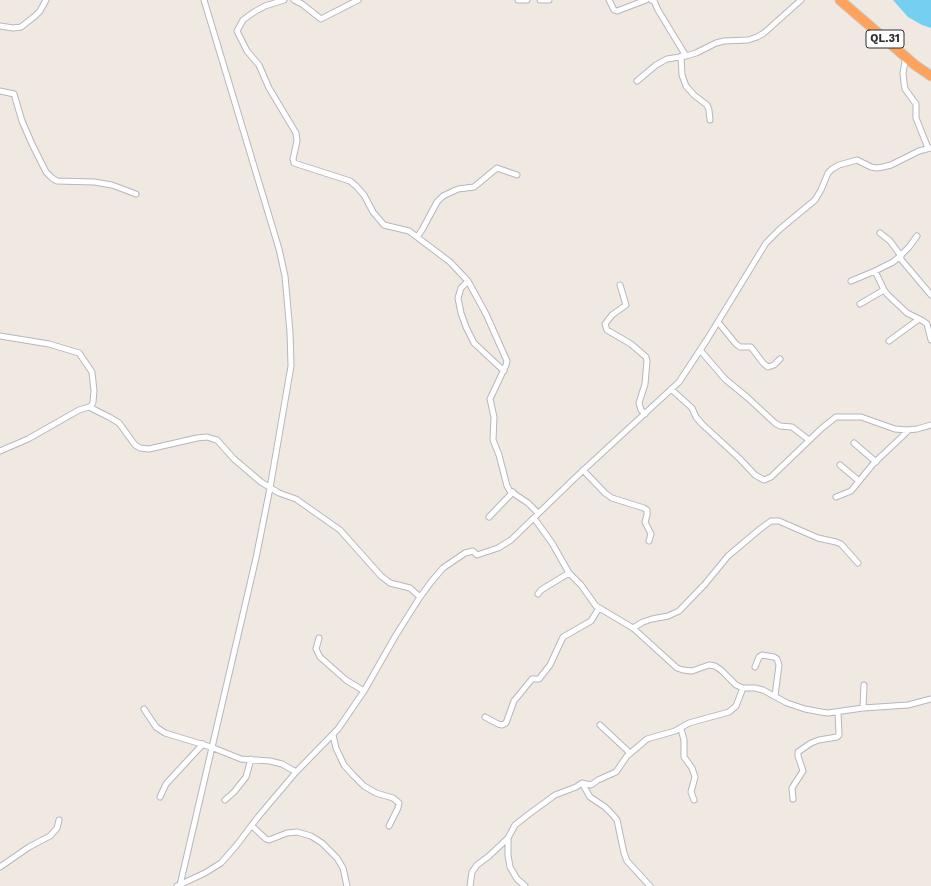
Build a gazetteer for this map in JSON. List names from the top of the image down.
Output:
{
  "streets": {
    "highway": ["QL.31"]
  }
}
